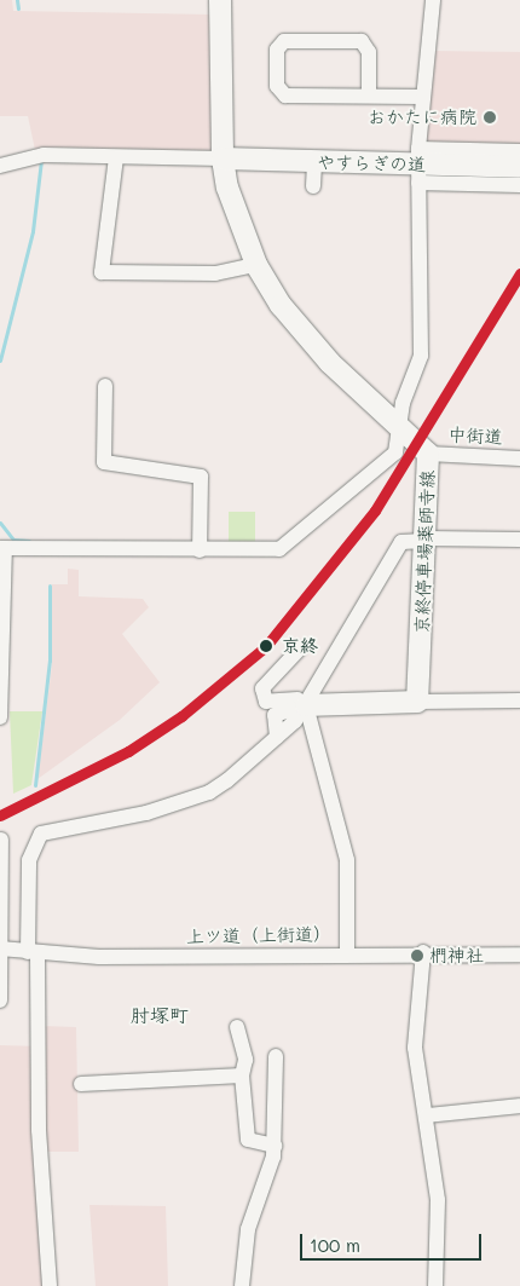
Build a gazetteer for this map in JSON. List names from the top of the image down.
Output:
{
  "streets": {
    "main road": ["やすらぎの道", "京終停車場薬師寺線"],
    "street": ["中街道", "上ツ道（上街道）"]
  },
  "crossings": [
    ["やすらぎの道", "京終停車場薬師寺線"],
    ["中街道", "京終停車場薬師寺線"]
  ],
  "districts": ["肘塚町"],
  "places": ["おかたに病院", "京終", "椚神社"],
  "scale_bar": "100 m"
}
